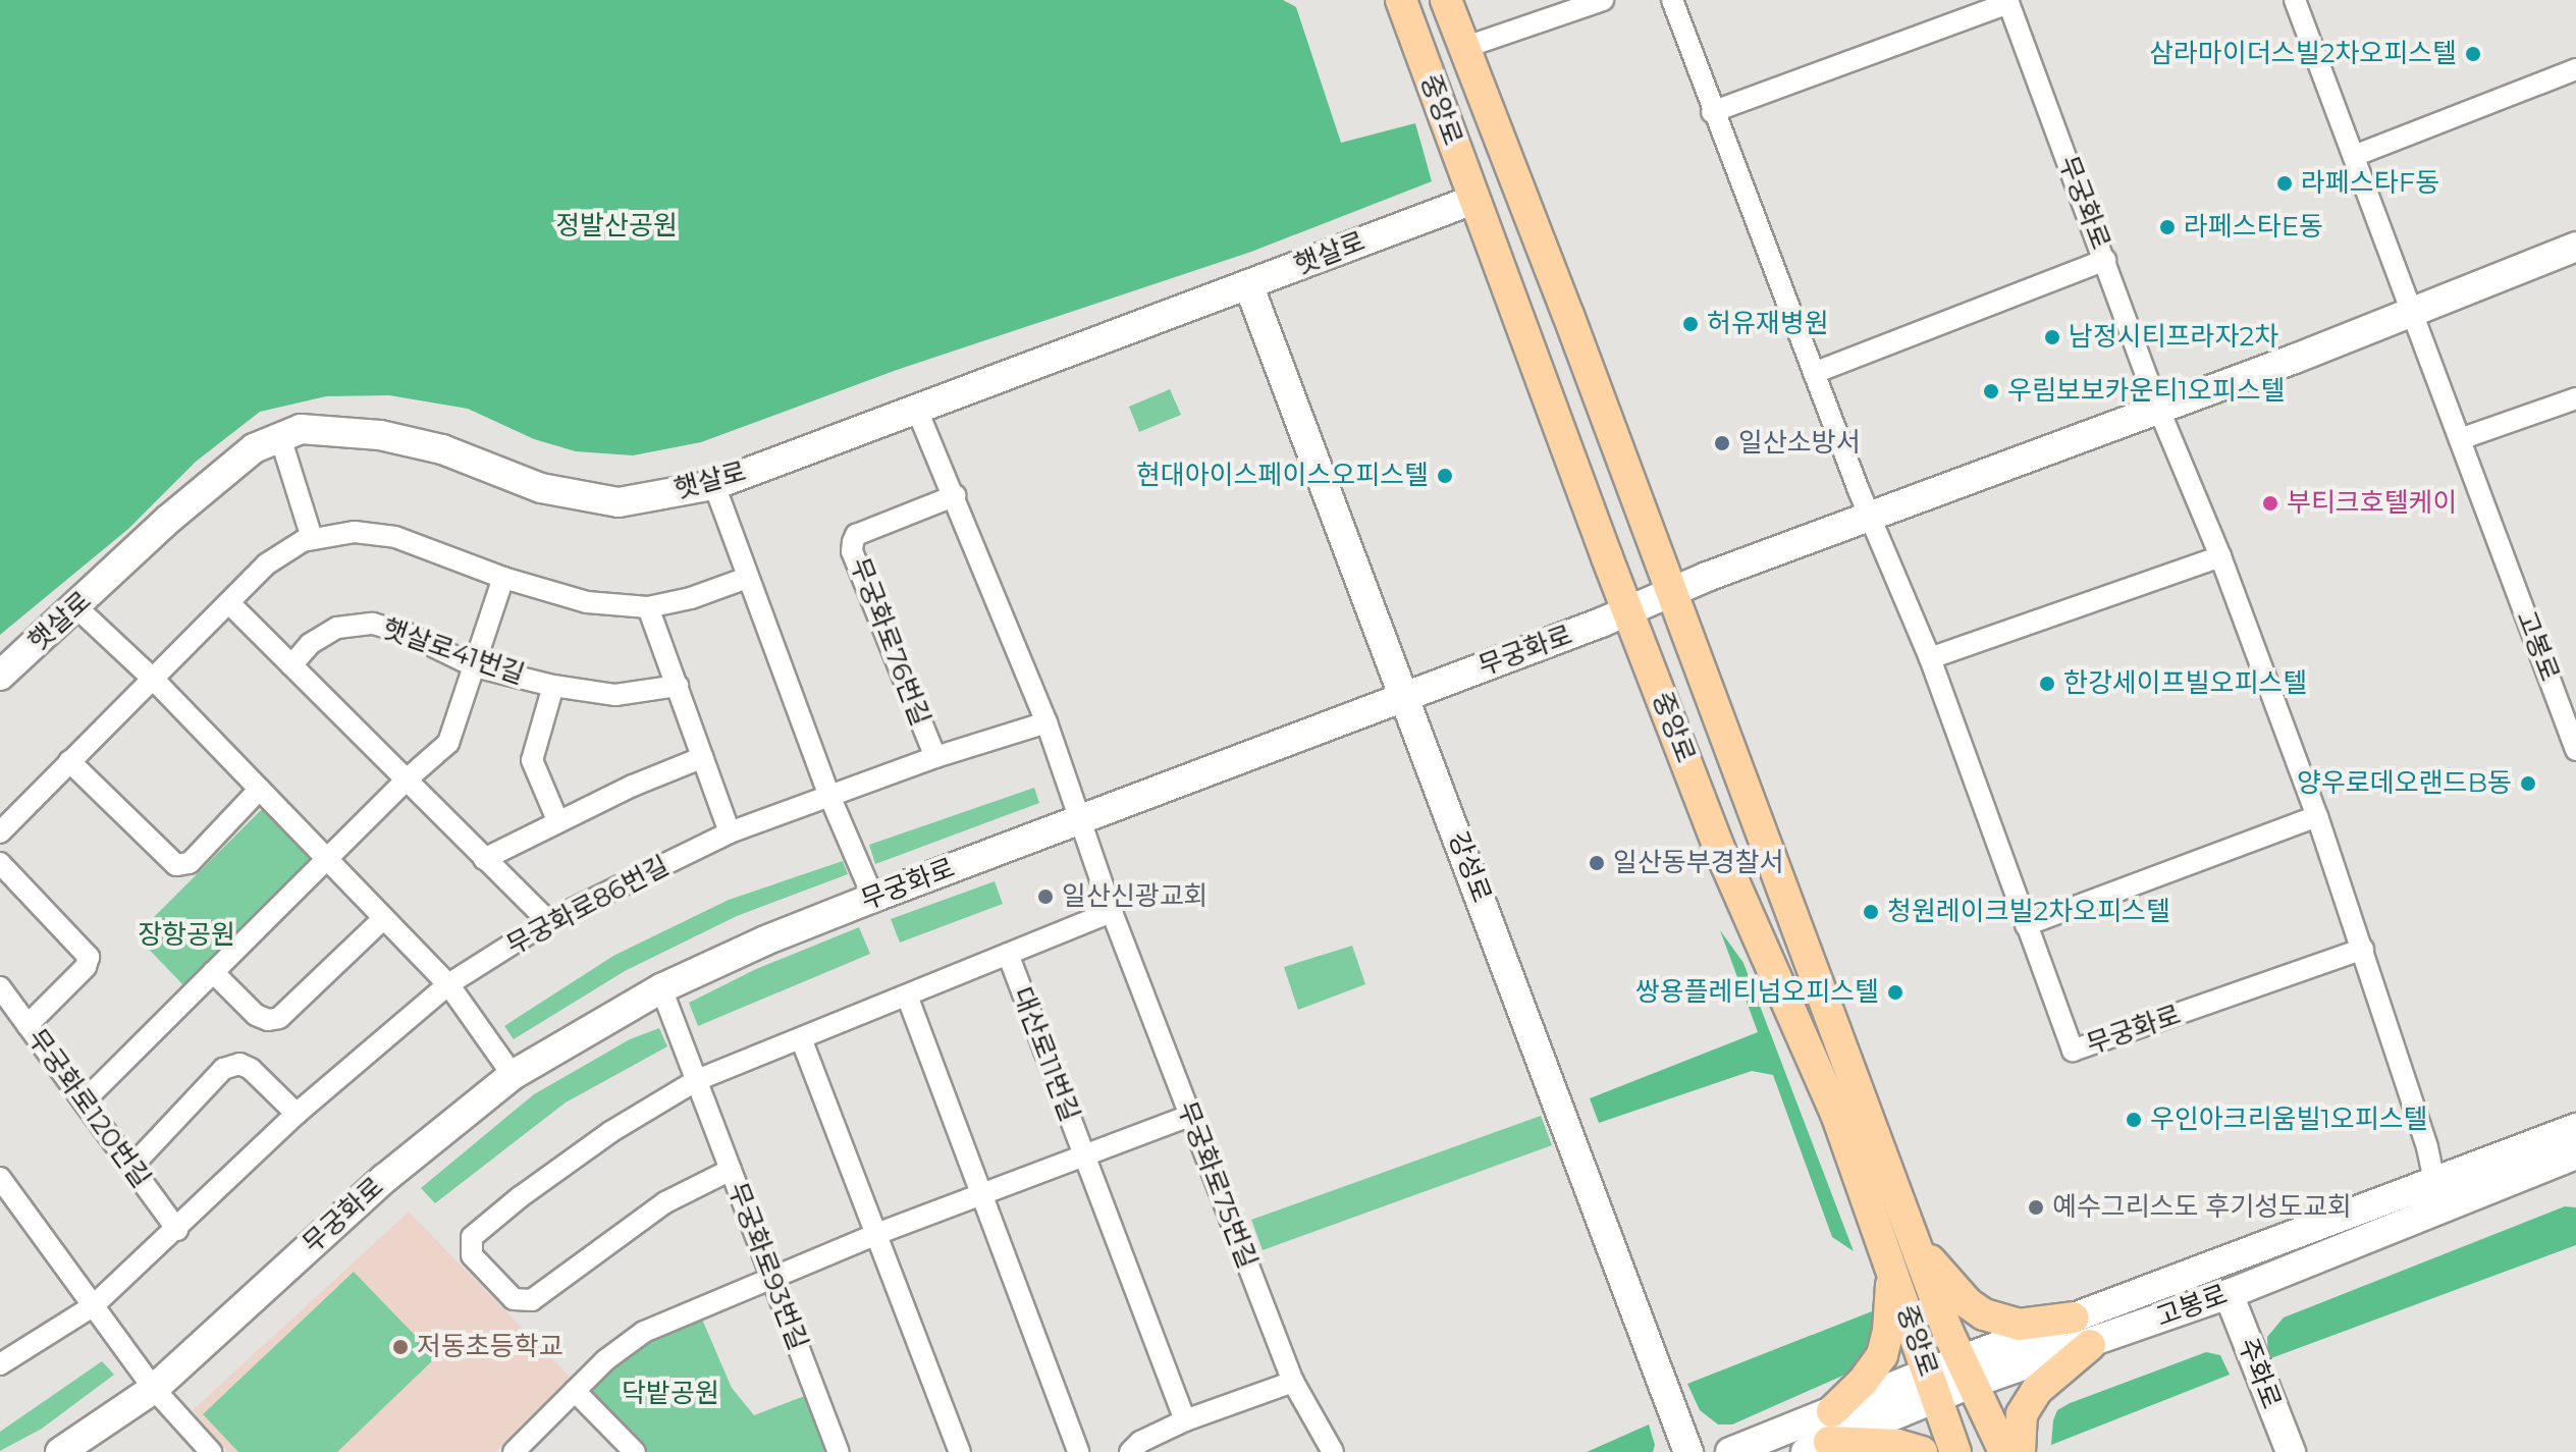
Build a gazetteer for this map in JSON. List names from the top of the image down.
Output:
{
  "streets": {
    "main road": [
      "중앙로",
      "무궁화로",
      "햇살로",
      "고봉로",
      "강성로",
      "주화로"
    ],
    "street": [
      "무궁화로76번길",
      "햇살로41번길",
      "무궁화로86번길",
      "대산로11번길",
      "무궁화로120번길",
      "무궁화로75번길",
      "무궁화로93번길"
    ]
  },
  "crossings": [
    ["중앙로", "무궁화로"],
    ["중앙로", "햇살로"],
    ["중앙로", "고봉로"],
    ["무궁화로", "강성로"],
    ["무궁화로", "무궁화로75번길"],
    ["무궁화로", "무궁화로93번길"],
    ["햇살로", "강성로"],
    ["무궁화로76번길", "무궁화로86번길"],
    ["고봉로", "주화로"],
    ["대산로11번길", "무궁화로75번길"],
    ["대산로11번길", "무궁화로93번길"]
  ],
  "parks": ["정발산공원", "장항공원", "닥밭공원"],
  "places": [
    "삼라마이더스빌2차오피스텔",
    "라페스타F동",
    "라페스타E동",
    "허유재병원",
    "남정시티프라자2차",
    "우림보보카운티1오피스텔",
    "일산소방서",
    "현대아이스페이스오피스텔",
    "부티크호텔케이",
    "한강세이프빌오피스텔",
    "양우로데오랜드B동",
    "일산동부경찰서",
    "일산신광교회",
    "청원레이크빌2차오피스텔",
    "쌍용플레티넘오피스텔",
    "우인아크리움빌1오피스텔",
    "예수그리스도 후기성도교회",
    "저동초등학교"
  ]
}
